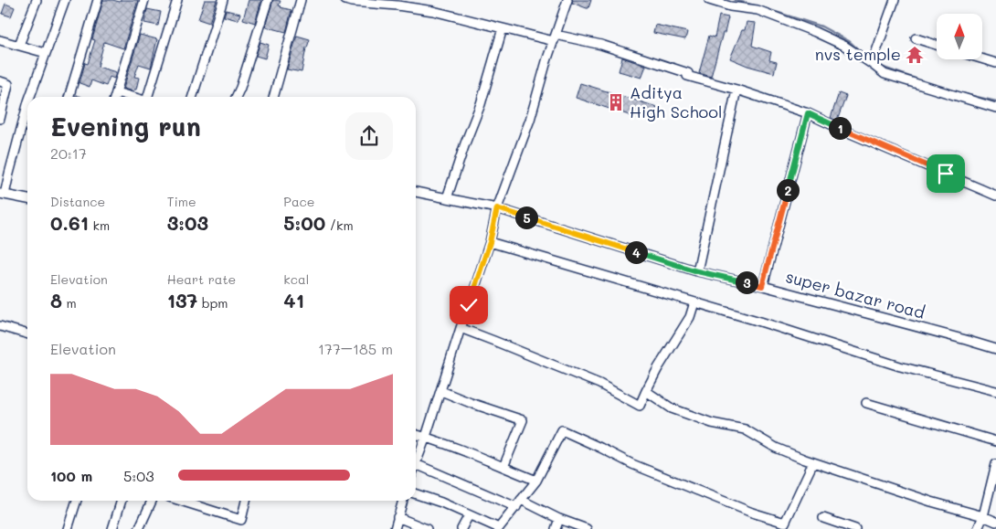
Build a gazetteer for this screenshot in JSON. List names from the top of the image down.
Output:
{
  "streets": {
    "street": ["super bazar road"]
  },
  "places": {
    "temple": ["nvs temple"],
    "building": ["Aditya High School"]
  },
  "north": "top",
  "page": {
    "heading": ["Evening run", "20:17"],
    "pins": [
      "1",
      "2",
      "5",
      "4",
      "3"
    ],
    "stats": [
      ["Distance", "0.61 km"],
      ["Time", "3:03"],
      ["Pace", "5:00 /km"],
      ["Elevation", "8 m"],
      ["Heart rate", "137 bpm"],
      ["kcal", "41"]
    ],
    "chart": ["Elevation", "177–185 m"],
    "list": [
      {
        "name": "100 m",
        "note": "5:03"
      }
    ]
  }
}
